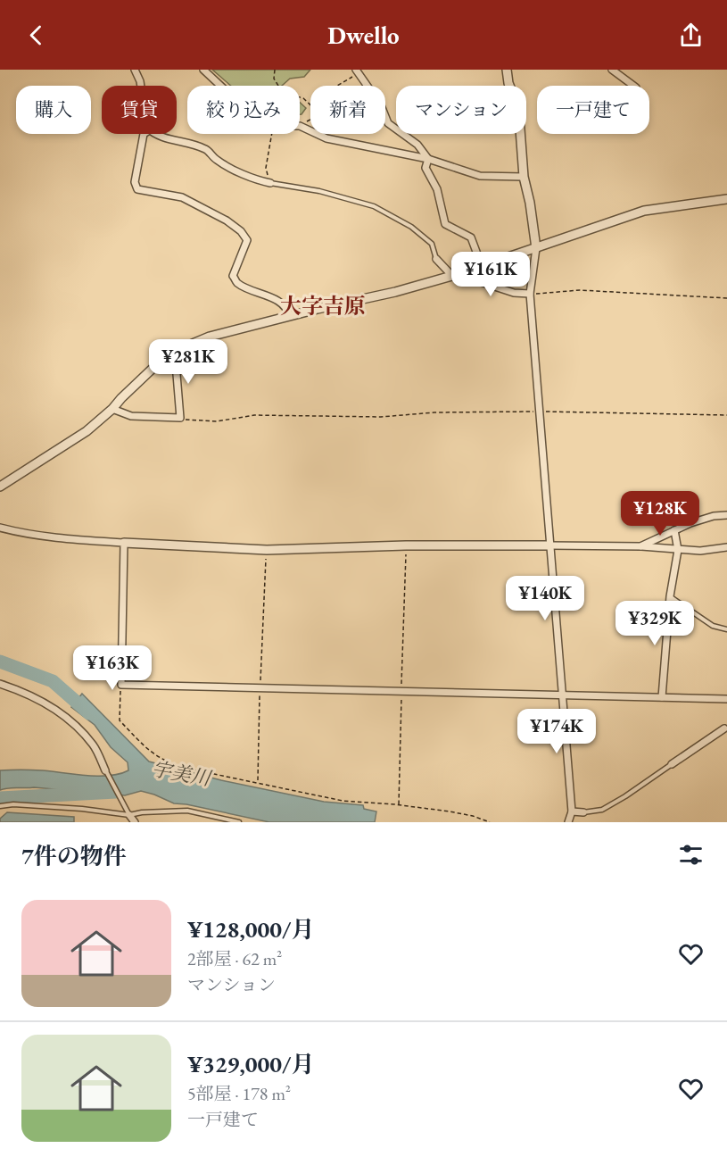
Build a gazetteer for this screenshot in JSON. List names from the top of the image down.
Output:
{
  "districts": ["大字吉原"],
  "water": ["宇美川"],
  "page": {
    "header": "Dwello",
    "chip": [
      "購入",
      "賃貸",
      "絞り込み",
      "新着",
      "マンション",
      "一戸建て"
    ],
    "price": [
      "¥161K",
      "¥281K",
      "¥128K",
      "¥140K",
      "¥329K",
      "¥163K",
      "¥174K"
    ],
    "heading": "7件の物件",
    "list": [
      {
        "name": "¥128,000/月",
        "note": "2部屋 · 62 m² · マンション"
      },
      {
        "name": "¥329,000/月",
        "note": "5部屋 · 178 m² · 一戸建て"
      }
    ]
  }
}
